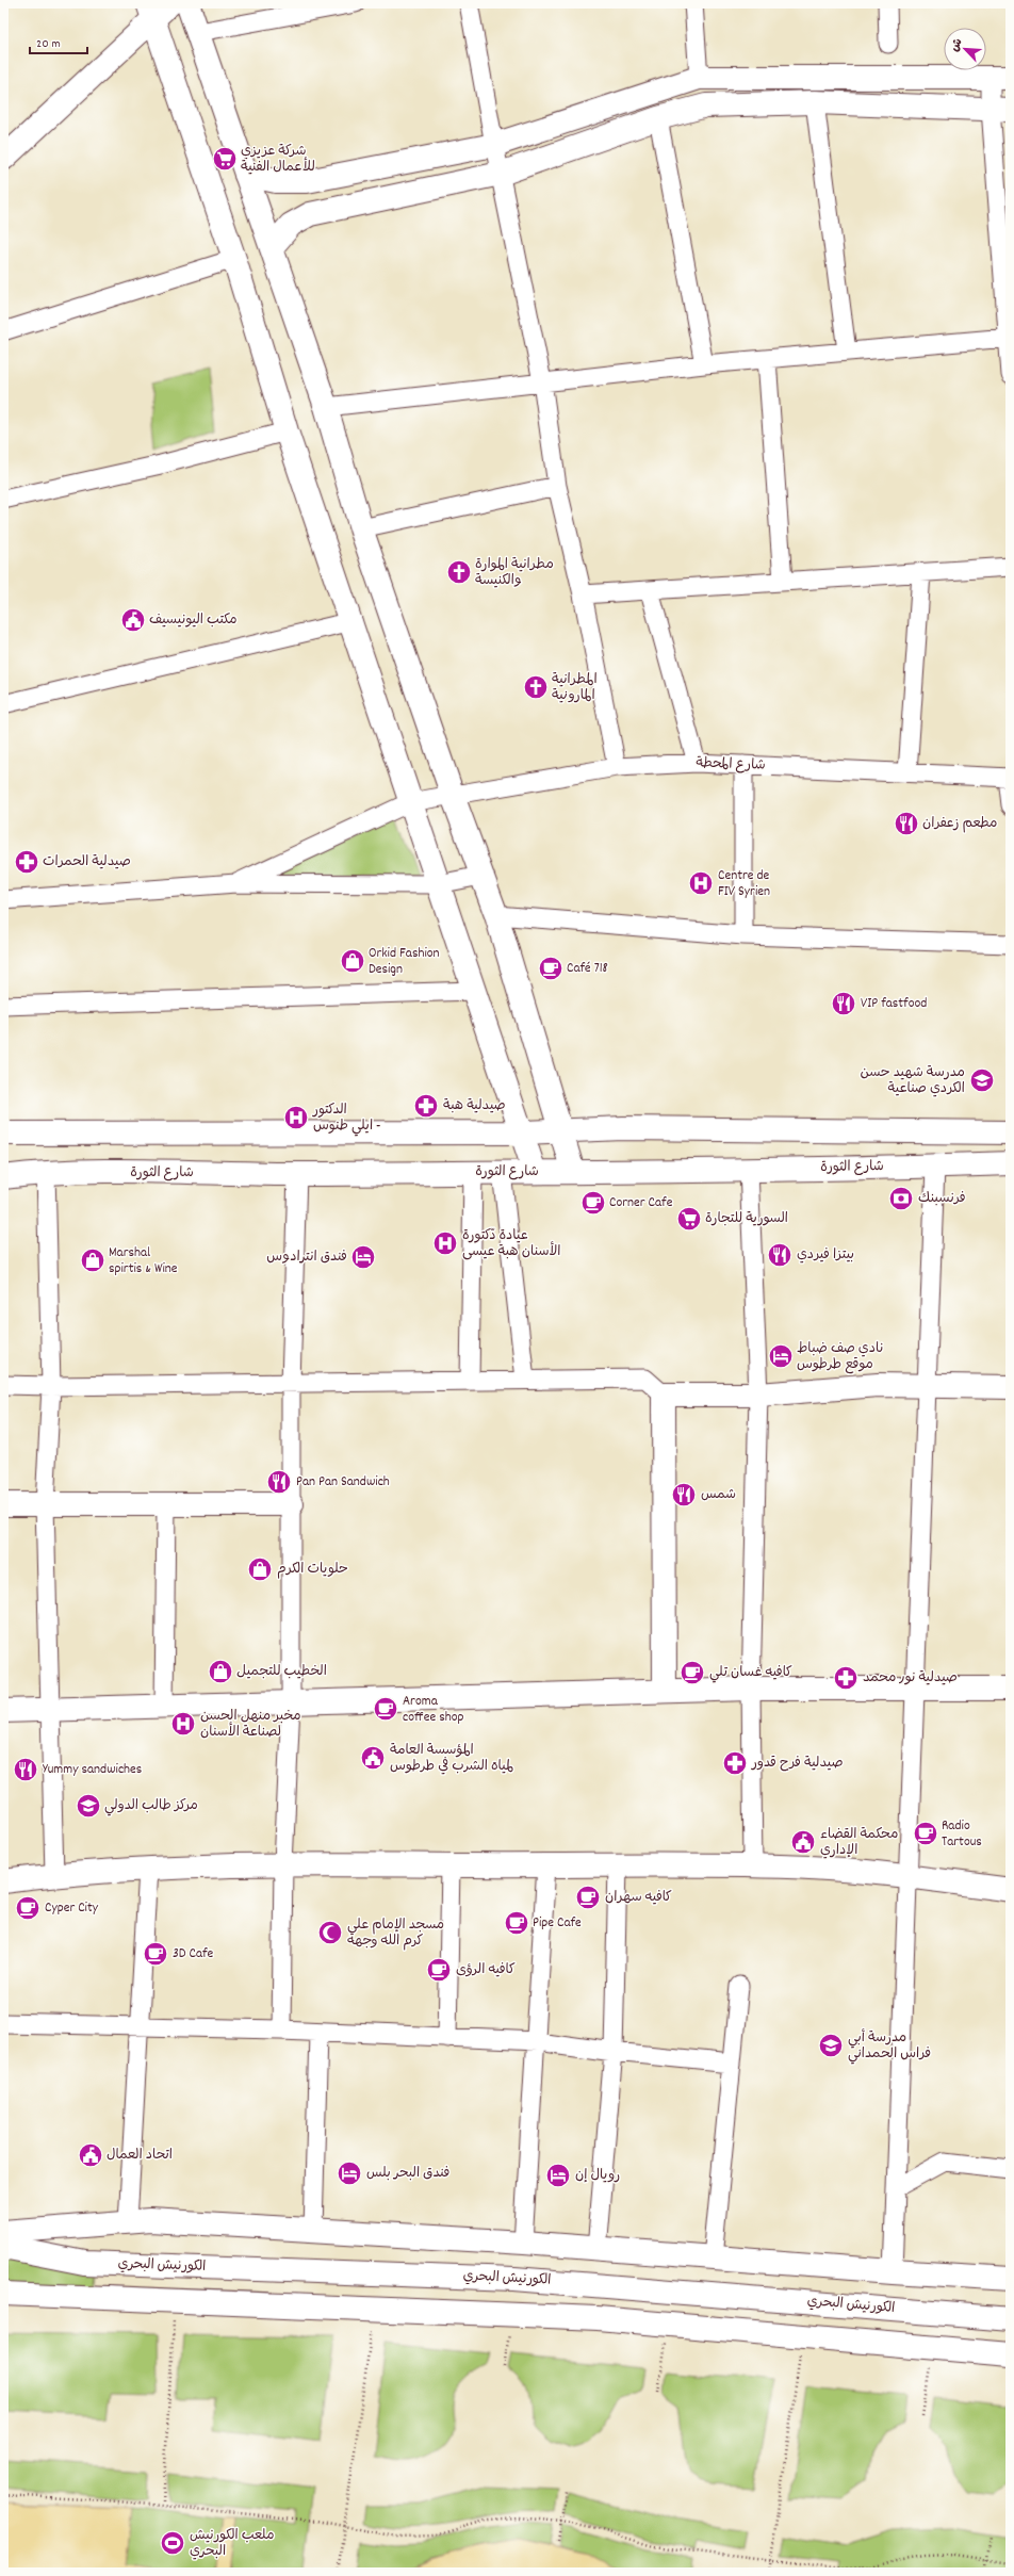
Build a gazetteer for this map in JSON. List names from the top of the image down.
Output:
{
  "streets": {
    "main road": ["شارع الثورة", "الكورنيش البحري"],
    "street": ["شارع المحطة"]
  },
  "places": {
    "supermarket": ["شركة عزيزي للأعمال الفنية", "السورية للتجارة"],
    "church": ["مطرانية الموارة والكنيسة", "المطرانية المارونية"],
    "public building": [
      "مكتب اليونيسيف",
      "المؤسسة العامة لمياه الشرب في طرطوس",
      "محكمة القضاء الإداري",
      "اتحاد العمال"
    ],
    "restaurant": [
      "مطعم زعفران",
      "VIP fastfood",
      "بيتزا فيردي",
      "Pan Pan Sandwich",
      "شمس",
      "Yummy sandwiches"
    ],
    "pharmacy": [
      "صيدلية الحمرات",
      "صيدلية هبة",
      "صيدلية نور محمد",
      "صيدلية فرح قدور"
    ],
    "hospital": [
      "Centre de FIV Syrien",
      "الدكتور ايلي طنوس -",
      "عيادة دّكتورة الأسنان هبة عيسى",
      "مخبر منهل الحسن لصناعة الأسنان"
    ],
    "shop": [
      "Orkid Fashion Design",
      "Marshal spirtis & Wine",
      "حلويات الكرم",
      "الخطيب للتجميل"
    ],
    "cafe": [
      "Café 718",
      "Corner Cafe",
      "كافيه غسان تلي",
      "Aroma coffee shop",
      "Radio Tartous",
      "كافيه سهران",
      "Cyper City",
      "Pipe Cafe",
      "3D Cafe",
      "كافيه الرؤى"
    ],
    "school or university": ["مدرسة شهيد حسن الكردي صناعية", "مركز طالب الدولي", "مدرسة أبي فراس الحمداني"],
    "bank": ["فرنسبنك"],
    "hotel": [
      "فندق انترادوس",
      "نادي صف ضباط موقع طرطوس",
      "فندق البحر بلس",
      "رويال إن"
    ],
    "mosque": ["مسجد الإمام علي كرم الله وجهه"],
    "sports": ["ملعب الكورنيش البحري"]
  },
  "scale_bar": "20 m",
  "north": "top left"
}
